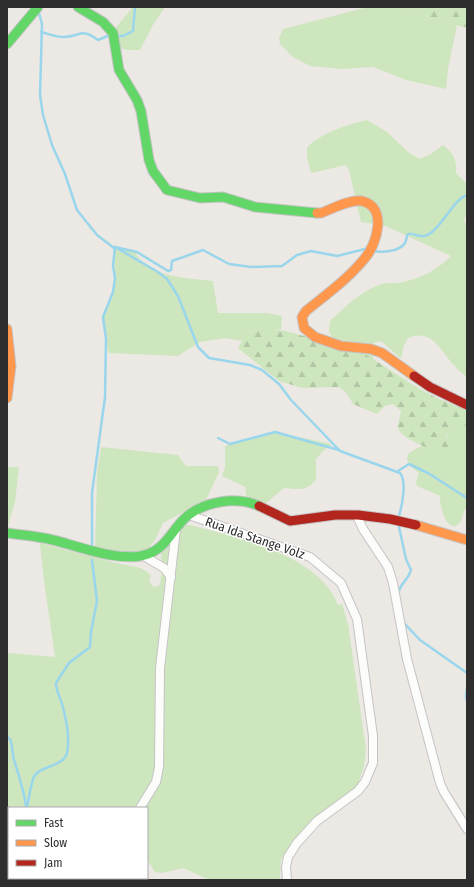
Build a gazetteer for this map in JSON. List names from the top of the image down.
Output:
{
  "streets": {
    "street": ["Rua Ida Stange Volz"]
  },
  "legend": ["Fast", "Slow", "Jam"]
}
